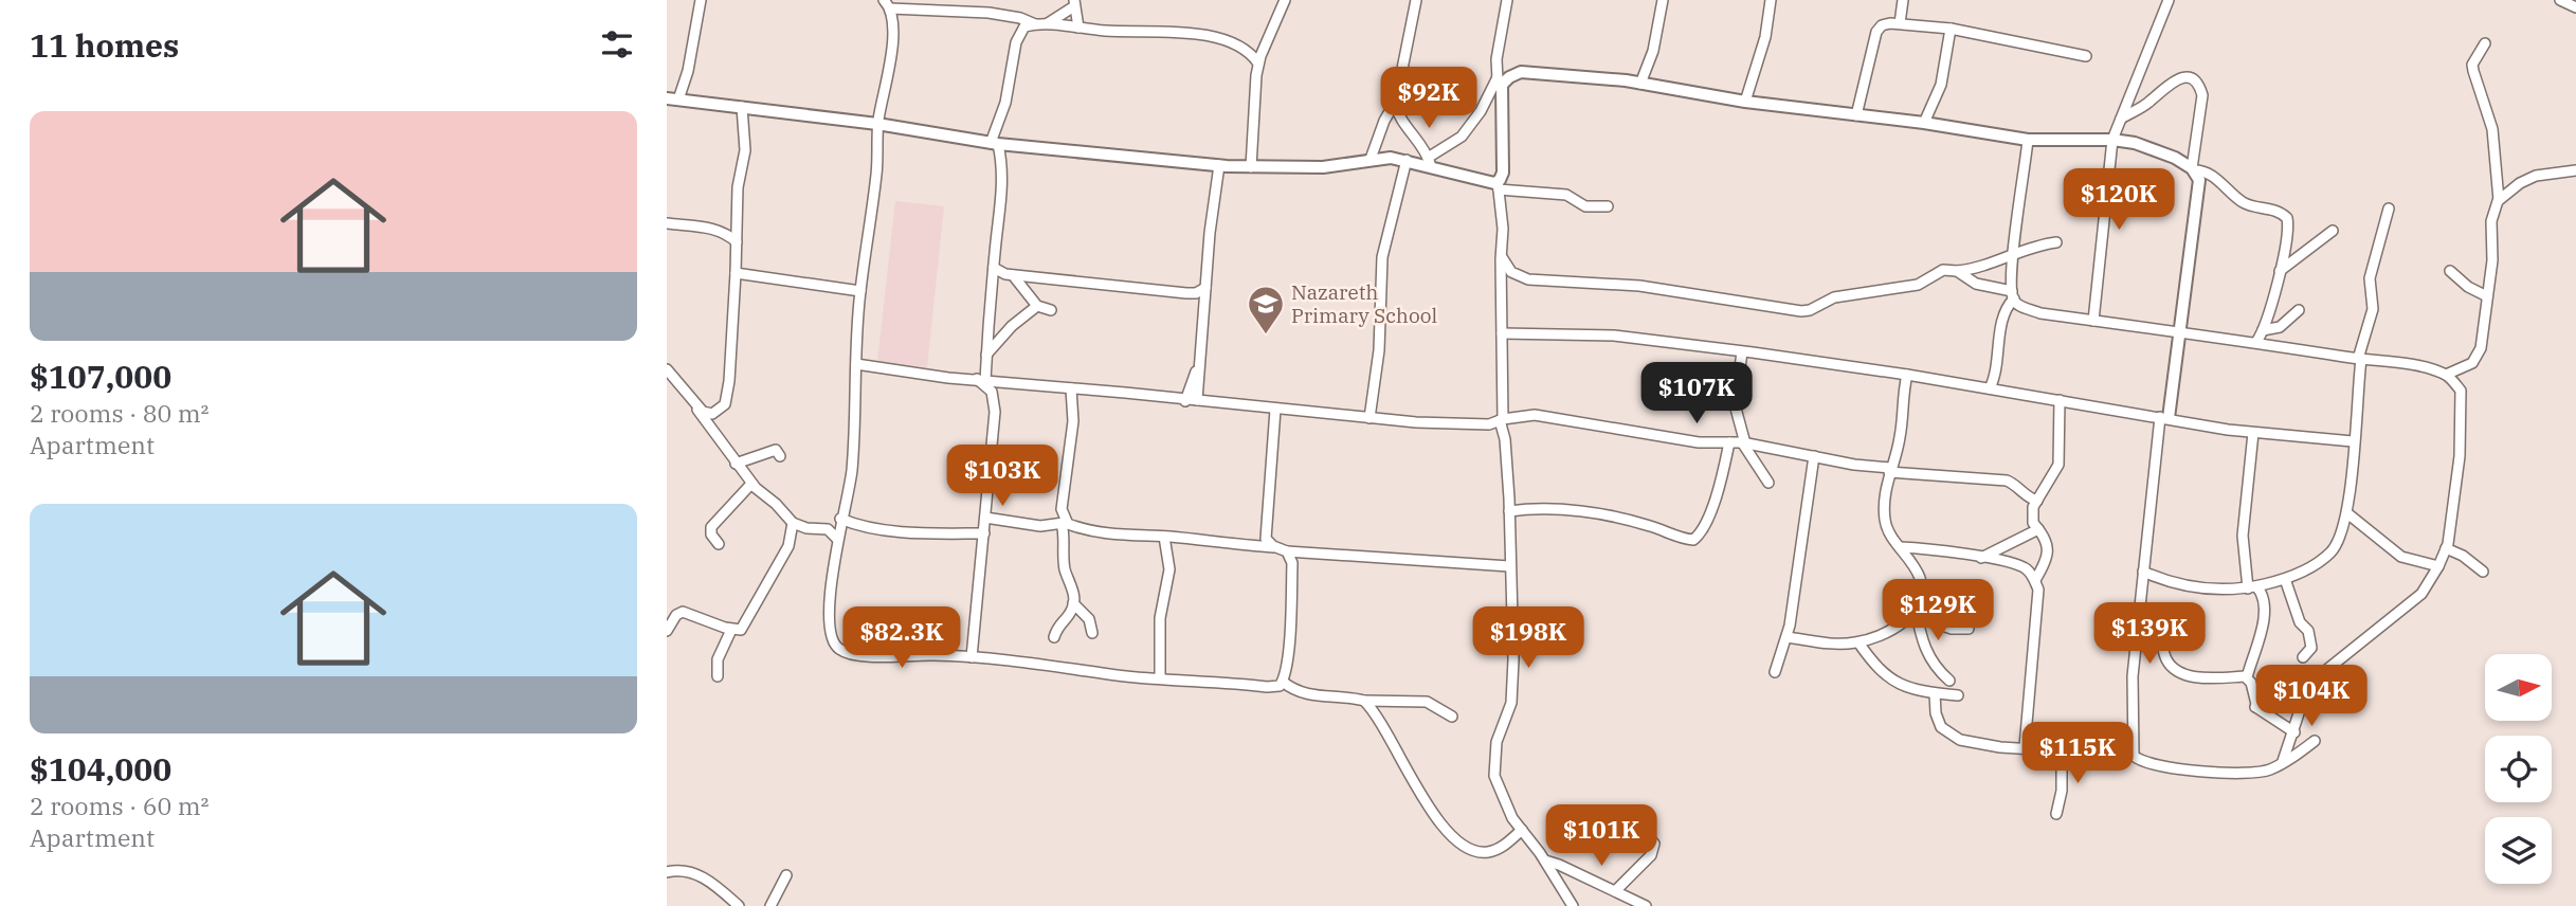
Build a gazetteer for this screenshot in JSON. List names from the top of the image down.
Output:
{
  "places": {
    "school or university": ["Nazareth Primary School"]
  },
  "north": "right",
  "page": {
    "heading": "11 homes",
    "price": [
      "$92K",
      "$120K",
      "$107K",
      "$103K",
      "$129K",
      "$139K",
      "$82.3K",
      "$198K",
      "$104K",
      "$115K",
      "$101K"
    ],
    "list": [
      {
        "name": "$107,000",
        "note": "2 rooms · 80 m² · Apartment"
      },
      {
        "name": "$104,000",
        "note": "2 rooms · 60 m² · Apartment"
      }
    ]
  }
}
